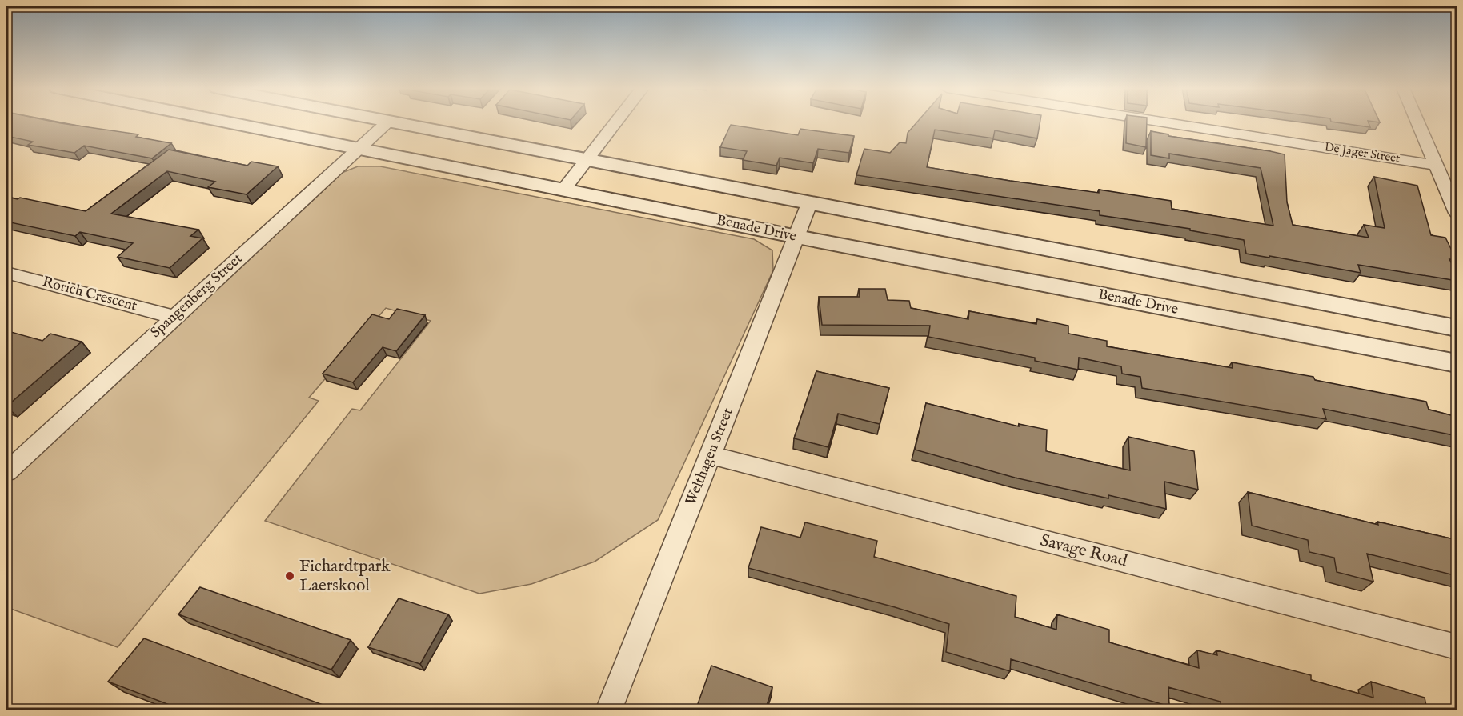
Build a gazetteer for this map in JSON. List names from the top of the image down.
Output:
{
  "streets": {
    "street": [
      "De Jager Street",
      "Benade Drive",
      "Rorich Crescent",
      "Spangenberg Street",
      "Welthagen Street",
      "Savage Road"
    ]
  },
  "crossings": [
    ["Benade Drive", "Spangenberg Street"],
    ["Benade Drive", "Welthagen Street"],
    ["Rorich Crescent", "Spangenberg Street"],
    ["Welthagen Street", "Savage Road"]
  ],
  "places": ["Fichardtpark Laerskool"]
}
